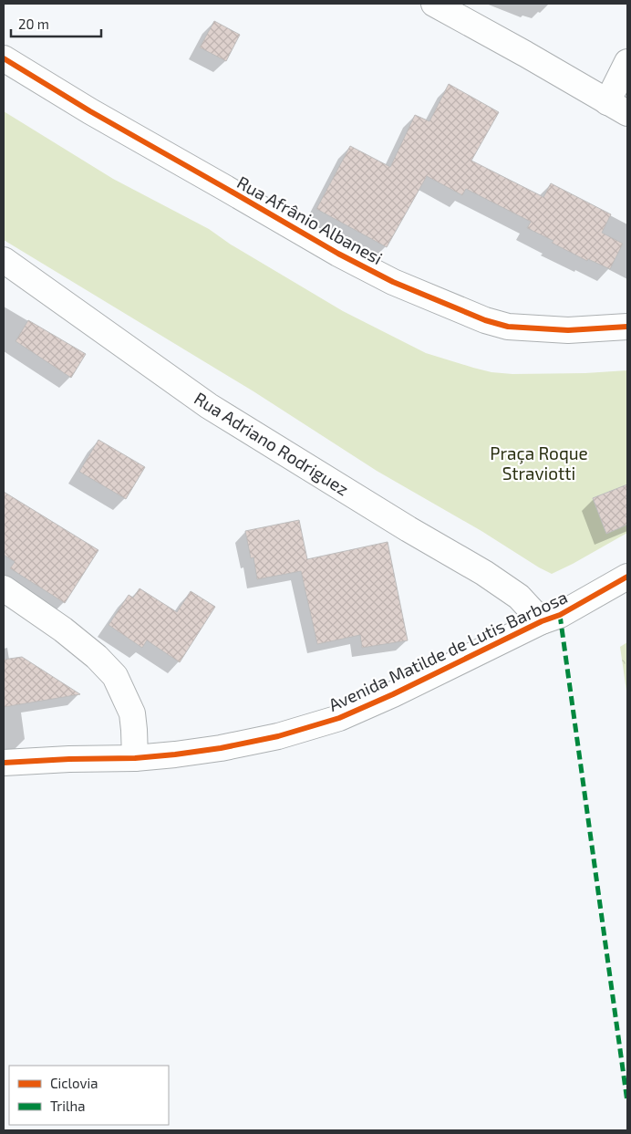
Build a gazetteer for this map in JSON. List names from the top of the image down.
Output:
{
  "streets": {
    "street": ["Rua Afrânio Albanesi", "Rua Adriano Rodriguez", "Avenida Matilde de Lutis Barbosa"]
  },
  "crossings": [
    ["Rua Adriano Rodriguez", "Avenida Matilde de Lutis Barbosa"]
  ],
  "parks": ["Praça Roque Straviotti"],
  "legend": ["Ciclovia", "Trilha"],
  "scale_bar": "20 m"
}
